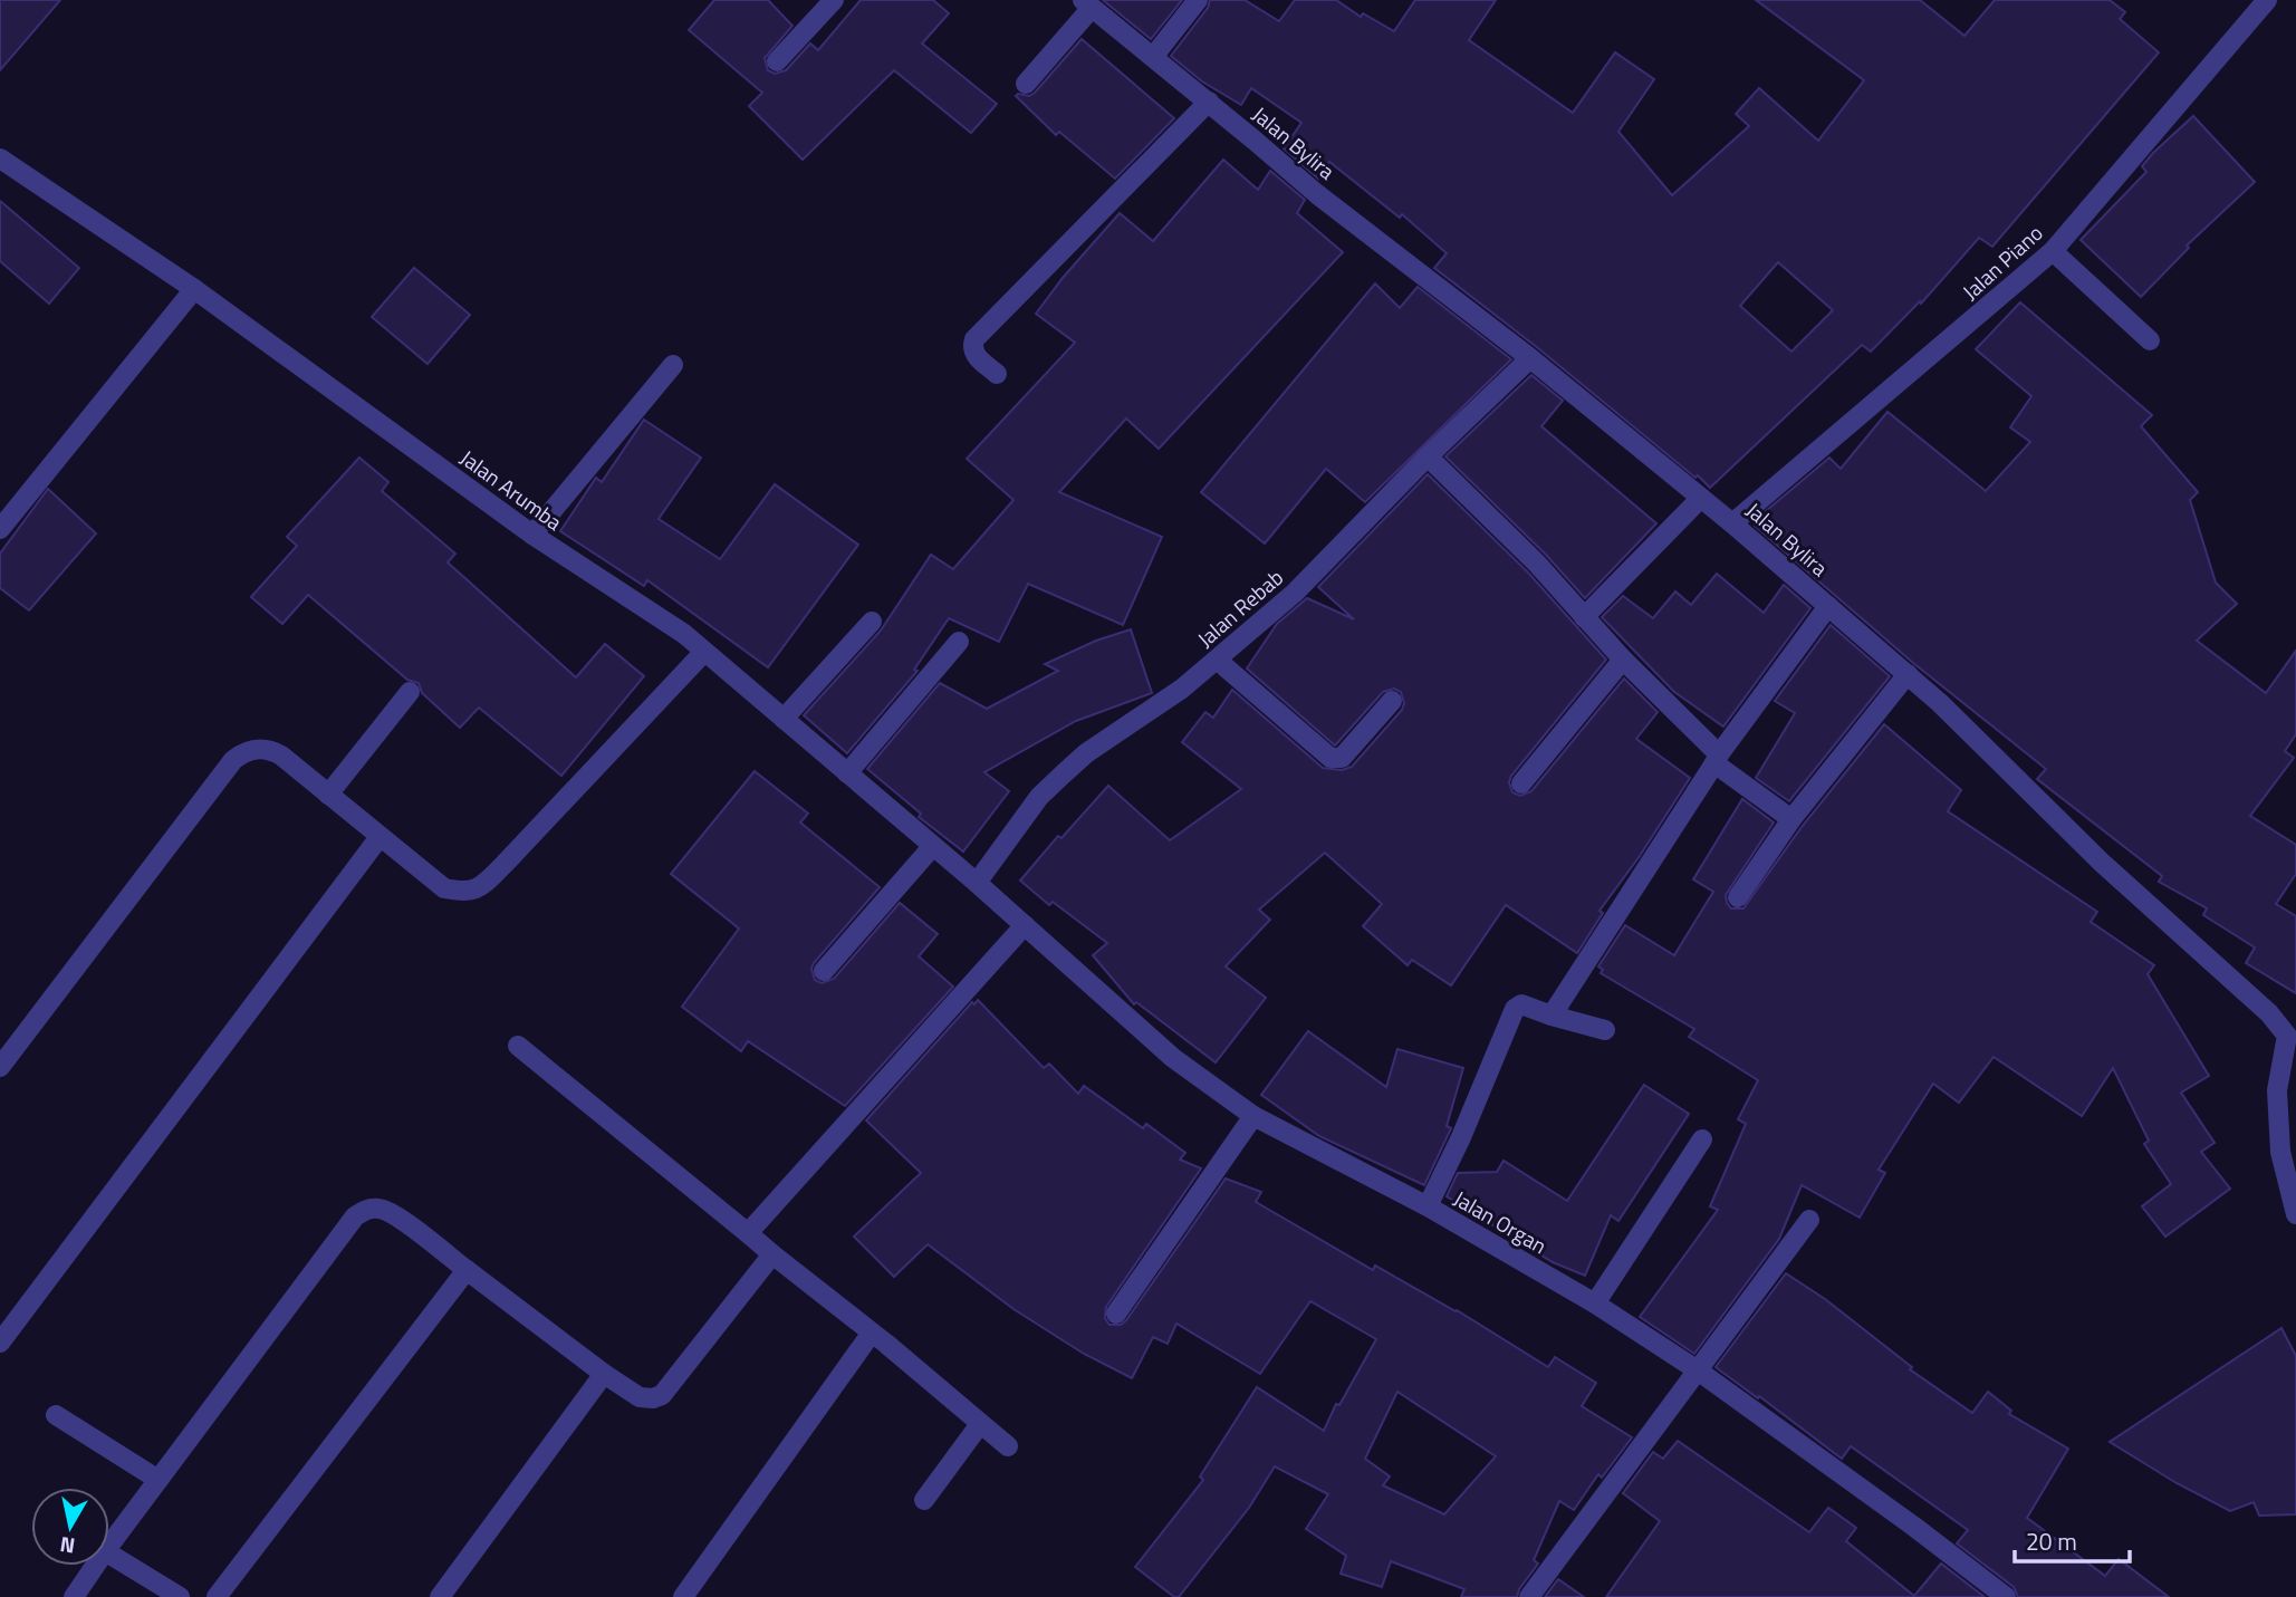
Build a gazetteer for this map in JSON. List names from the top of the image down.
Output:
{
  "streets": {
    "street": [
      "Jalan Bylira",
      "Jalan Piano",
      "Jalan Arumba",
      "Jalan Rebab",
      "Jalan Organ"
    ]
  },
  "crossings": [
    ["Jalan Bylira", "Jalan Piano"],
    ["Jalan Bylira", "Jalan Rebab"],
    ["Jalan Arumba", "Jalan Rebab"],
    ["Jalan Arumba", "Jalan Organ"],
    ["Jalan Rebab", "Jalan Organ"]
  ],
  "scale_bar": "20 m",
  "north": "bottom"
}
